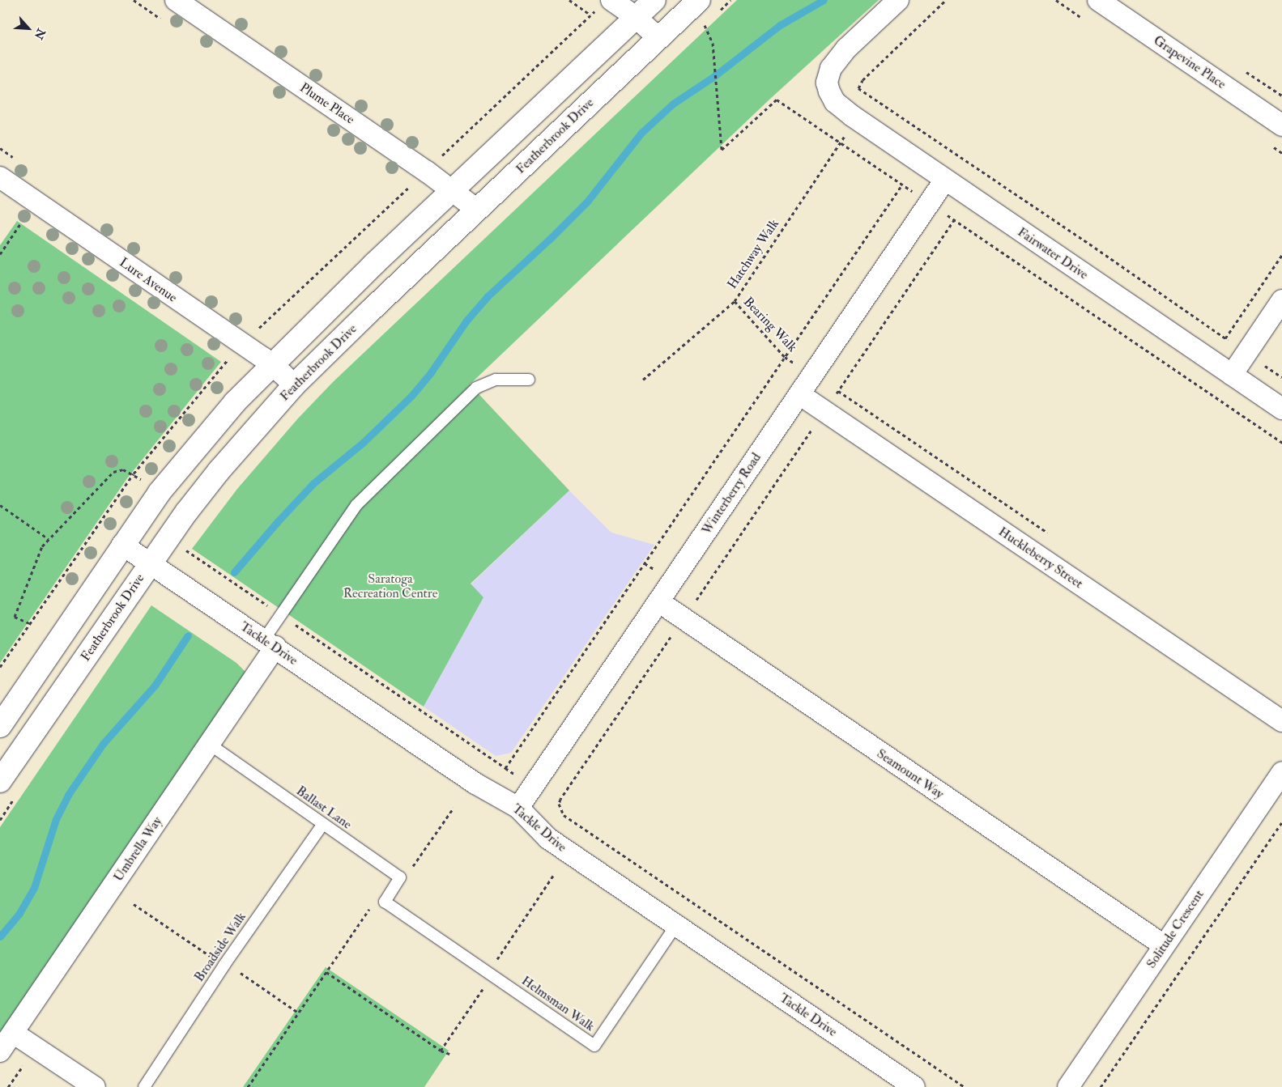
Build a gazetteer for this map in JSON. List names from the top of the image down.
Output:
{
  "streets": {
    "street": [
      "Grapevine Place",
      "Plume Place",
      "Featherbrook Drive",
      "Fairwater Drive",
      "Lure Avenue",
      "Winterberry Road",
      "Huckleberry Street",
      "Tackle Drive",
      "Seamount Way",
      "Umbrella Way",
      "Solitude Crescent"
    ],
    "lane": ["Ballast Lane", "Broadside Walk", "Helmsman Walk"],
    "path": ["Hatchway Walk", "Bearing Walk"]
  },
  "crossings": [
    ["Plume Place", "Featherbrook Drive"],
    ["Featherbrook Drive", "Lure Avenue"],
    ["Featherbrook Drive", "Tackle Drive"],
    ["Fairwater Drive", "Hatchway Walk"],
    ["Fairwater Drive", "Winterberry Road"],
    ["Hatchway Walk", "Bearing Walk"],
    ["Bearing Walk", "Winterberry Road"],
    ["Winterberry Road", "Huckleberry Street"],
    ["Winterberry Road", "Tackle Drive"],
    ["Winterberry Road", "Seamount Way"],
    ["Tackle Drive", "Umbrella Way"],
    ["Tackle Drive", "Helmsman Walk"],
    ["Seamount Way", "Solitude Crescent"],
    ["Ballast Lane", "Umbrella Way"],
    ["Ballast Lane", "Broadside Walk"]
  ],
  "parks": ["Saratoga Recreation Centre"],
  "north": "bottom right"
}
